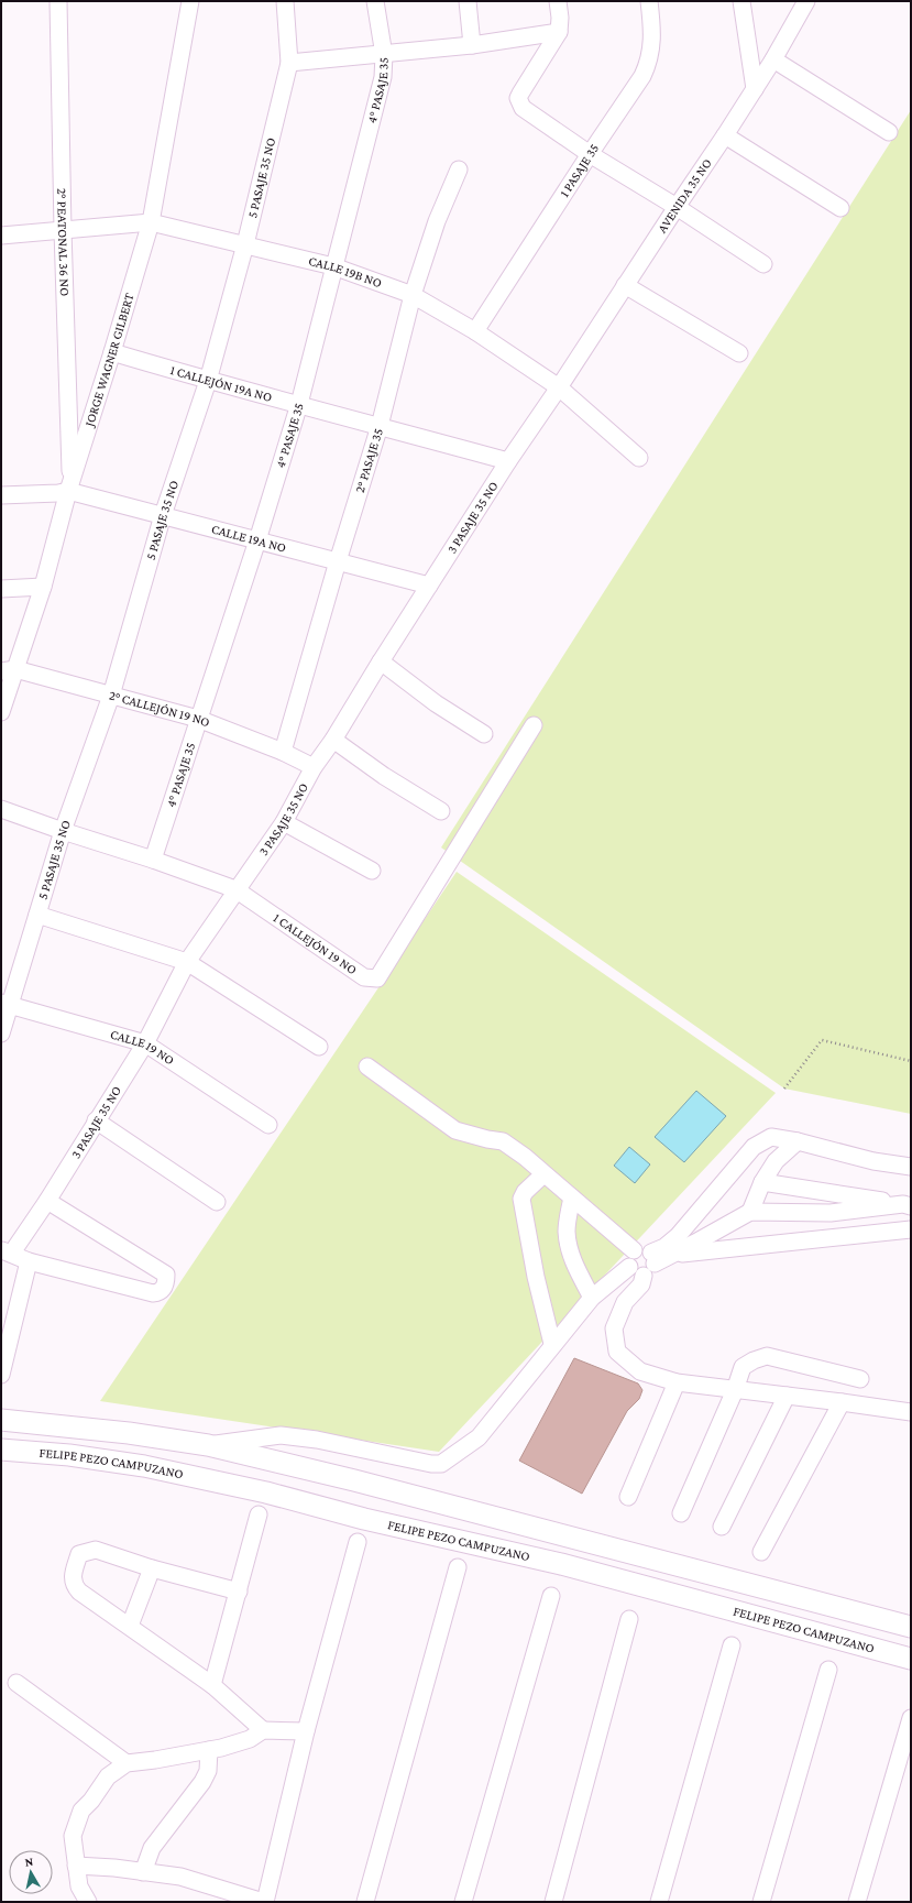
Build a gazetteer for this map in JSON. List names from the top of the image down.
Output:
{
  "streets": {
    "main road": ["FELIPE PEZO CAMPUZANO"],
    "street": [
      "4° PASAJE 35",
      "1 PASAJE 35",
      "5 PASAJE 35 NO",
      "AVENIDA 35 NO",
      "2° PEATONAL 36 NO",
      "CALLE 19B NO",
      "JORGE WAGNER GILBERT",
      "1 CALLEJÓN 19A NO",
      "2° PASAJE 35",
      "3 PASAJE 35 NO",
      "CALLE 19A NO",
      "2° CALLEJÓN 19 NO",
      "1 CALLEJÓN 19 NO",
      "CALLE 19 NO"
    ]
  },
  "crossings": [
    ["4° PASAJE 35", "CALLE 19B NO"],
    ["4° PASAJE 35", "1 CALLEJÓN 19A NO"],
    ["4° PASAJE 35", "CALLE 19A NO"],
    ["4° PASAJE 35", "2° CALLEJÓN 19 NO"],
    ["4° PASAJE 35", "1 CALLEJÓN 19 NO"],
    ["1 PASAJE 35", "CALLE 19B NO"],
    ["5 PASAJE 35 NO", "CALLE 19B NO"],
    ["5 PASAJE 35 NO", "1 CALLEJÓN 19A NO"],
    ["5 PASAJE 35 NO", "CALLE 19A NO"],
    ["5 PASAJE 35 NO", "2° CALLEJÓN 19 NO"],
    ["5 PASAJE 35 NO", "1 CALLEJÓN 19 NO"],
    ["5 PASAJE 35 NO", "CALLE 19 NO"],
    ["AVENIDA 35 NO", "CALLE 19B NO"],
    ["AVENIDA 35 NO", "3 PASAJE 35 NO"],
    ["2° PEATONAL 36 NO", "CALLE 19B NO"],
    ["2° PEATONAL 36 NO", "JORGE WAGNER GILBERT"],
    ["2° PEATONAL 36 NO", "CALLE 19A NO"],
    ["CALLE 19B NO", "JORGE WAGNER GILBERT"],
    ["CALLE 19B NO", "2° PASAJE 35"],
    ["CALLE 19B NO", "3 PASAJE 35 NO"],
    ["JORGE WAGNER GILBERT", "1 CALLEJÓN 19A NO"],
    ["JORGE WAGNER GILBERT", "CALLE 19A NO"],
    ["JORGE WAGNER GILBERT", "2° CALLEJÓN 19 NO"],
    ["1 CALLEJÓN 19A NO", "2° PASAJE 35"],
    ["1 CALLEJÓN 19A NO", "3 PASAJE 35 NO"],
    ["2° PASAJE 35", "CALLE 19A NO"],
    ["2° PASAJE 35", "2° CALLEJÓN 19 NO"],
    ["3 PASAJE 35 NO", "CALLE 19A NO"],
    ["3 PASAJE 35 NO", "2° CALLEJÓN 19 NO"],
    ["3 PASAJE 35 NO", "1 CALLEJÓN 19 NO"],
    ["3 PASAJE 35 NO", "CALLE 19 NO"]
  ],
  "north": "top"
}
